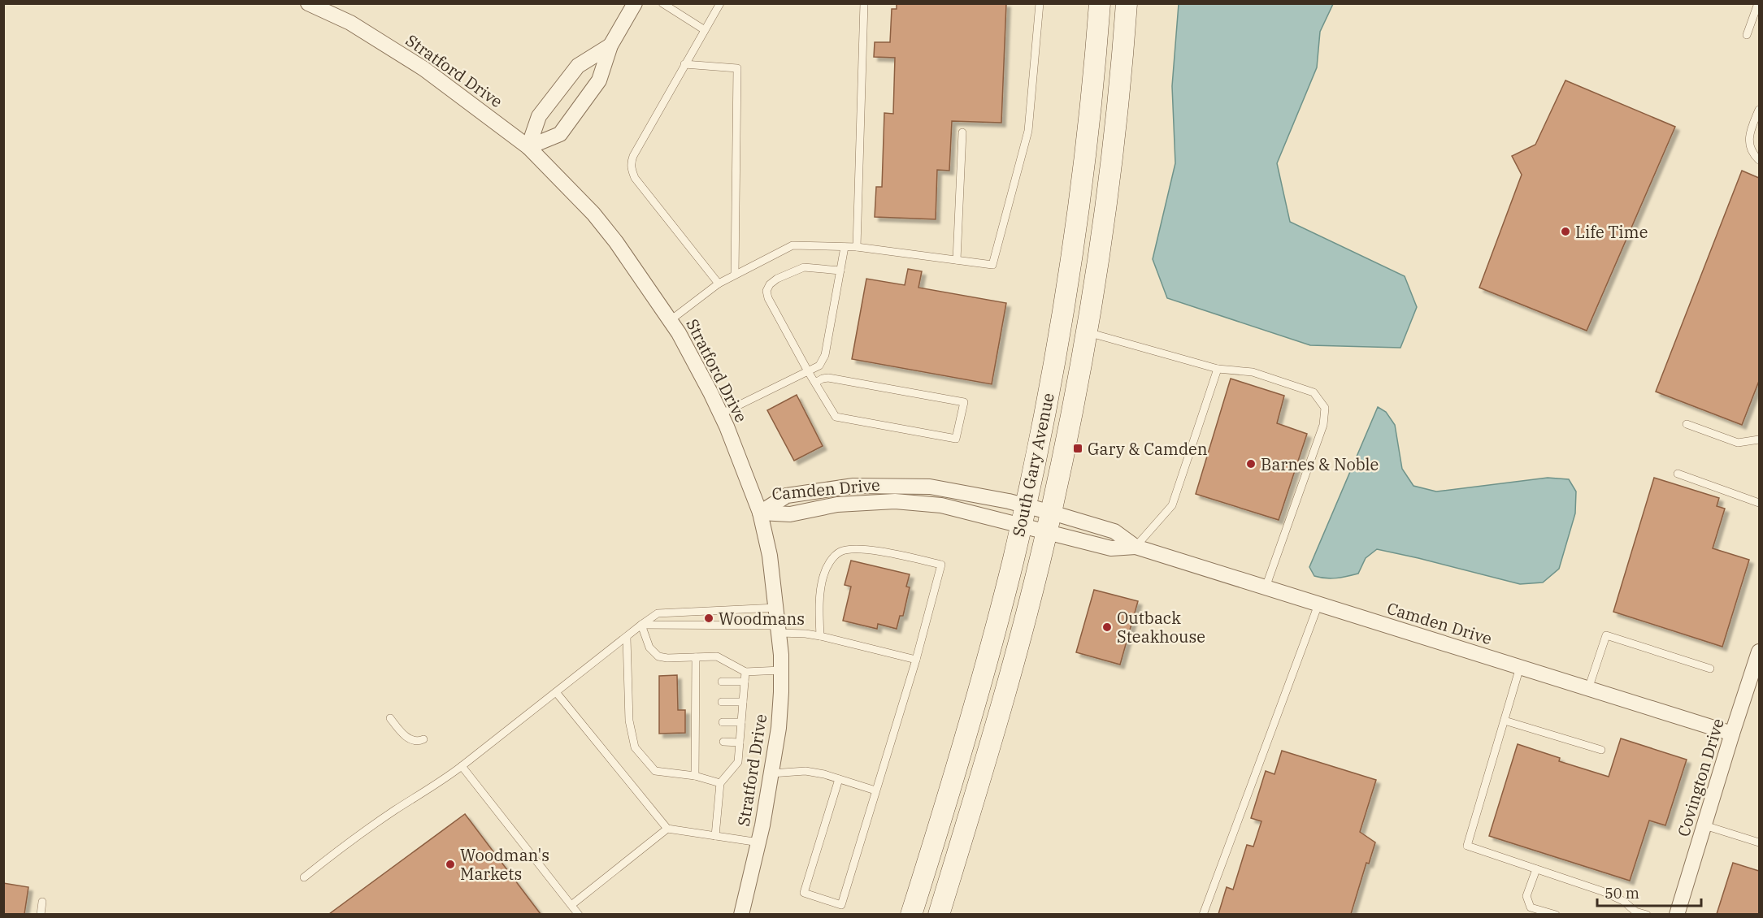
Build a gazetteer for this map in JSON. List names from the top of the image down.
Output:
{
  "streets": {
    "main road": ["South Gary Avenue"],
    "street": ["Stratford Drive", "Camden Drive", "Covington Drive"]
  },
  "crossings": [
    ["Stratford Drive", "Camden Drive"],
    ["South Gary Avenue", "Camden Drive"],
    ["Camden Drive", "Covington Drive"]
  ],
  "places": {
    "other": [
      "Life Time",
      "Barnes & Noble",
      "Woodmans",
      "Outback Steakhouse",
      "Woodman's Markets"
    ],
    "transit": ["Gary & Camden"]
  },
  "scale_bar": "50 m"
}
